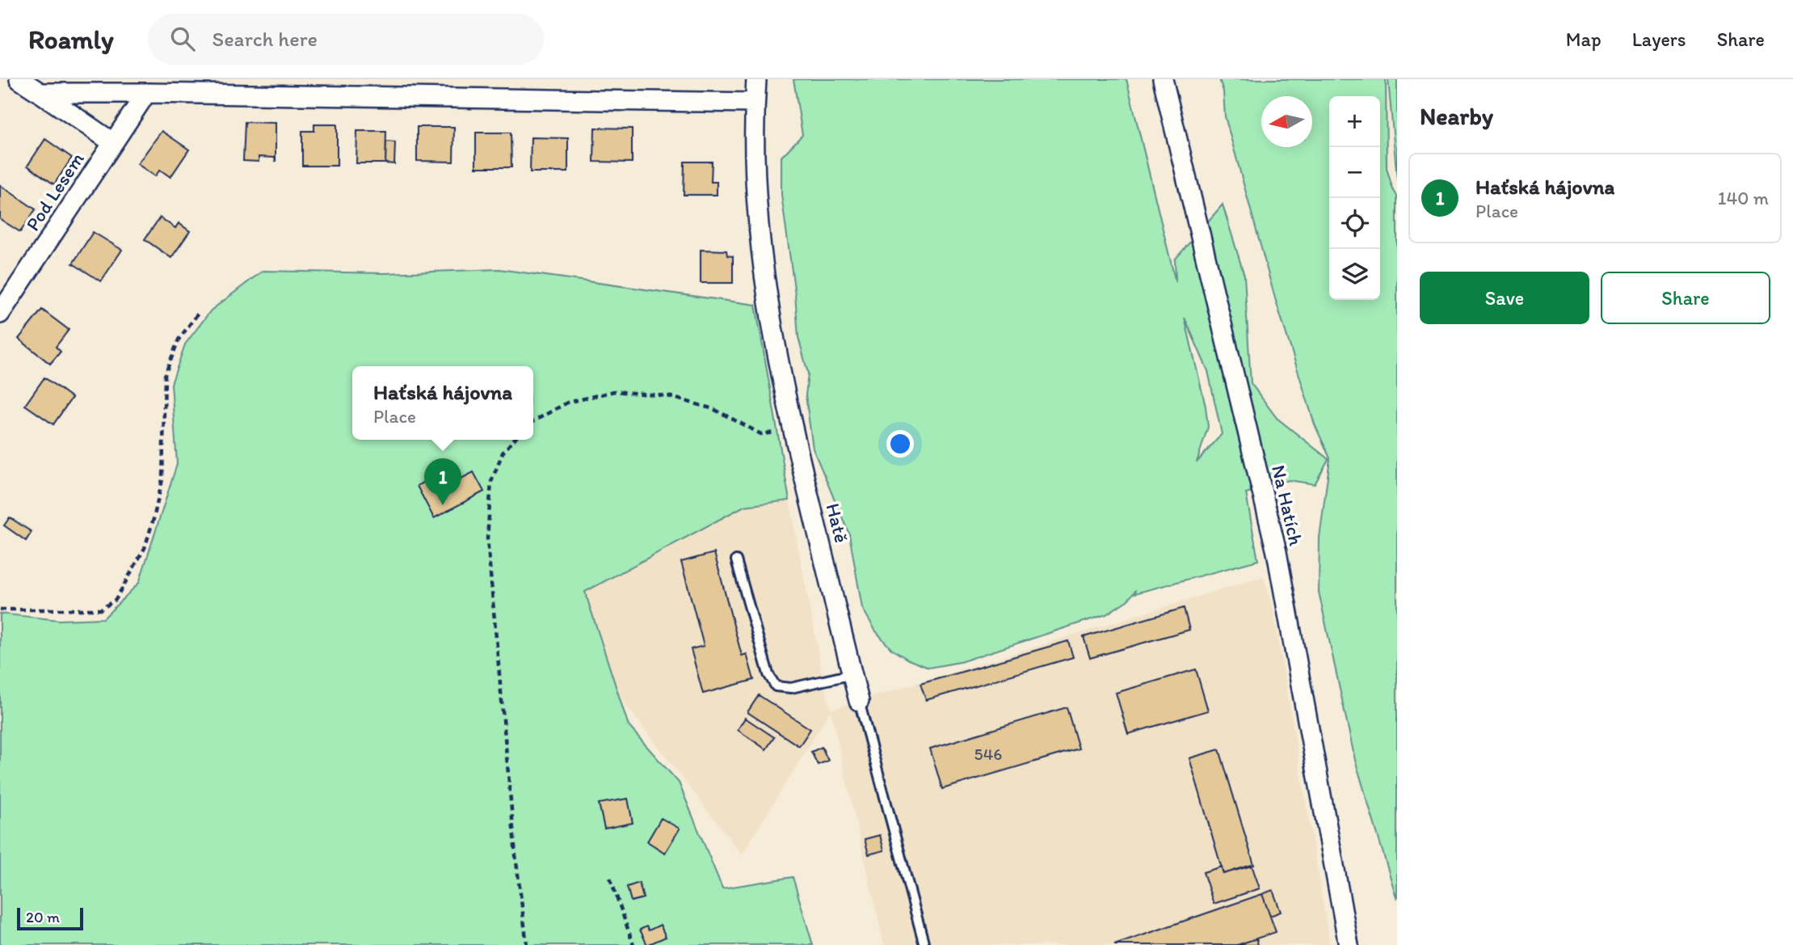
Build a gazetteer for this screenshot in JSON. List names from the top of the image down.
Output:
{
  "streets": {
    "street": ["Pod Lesem", "Na Hatích", "Hatě"]
  },
  "house_numbers": ["546"],
  "scale_bar": "20 m",
  "north": "left",
  "page": {
    "header": "Roamly",
    "search": "Search here",
    "nav": ["Map", "Layers", "Share"],
    "heading": "Nearby",
    "map_buttons": ["+", "−"],
    "list": [
      {
        "mark": "1",
        "name": "Haťská hájovna",
        "note": "Place",
        "value": "140 m"
      }
    ],
    "buttons": ["Save", "Share"],
    "popup": ["Haťská hájovna", "Place"],
    "pins": "1",
    "scale": "20 m"
  }
}
